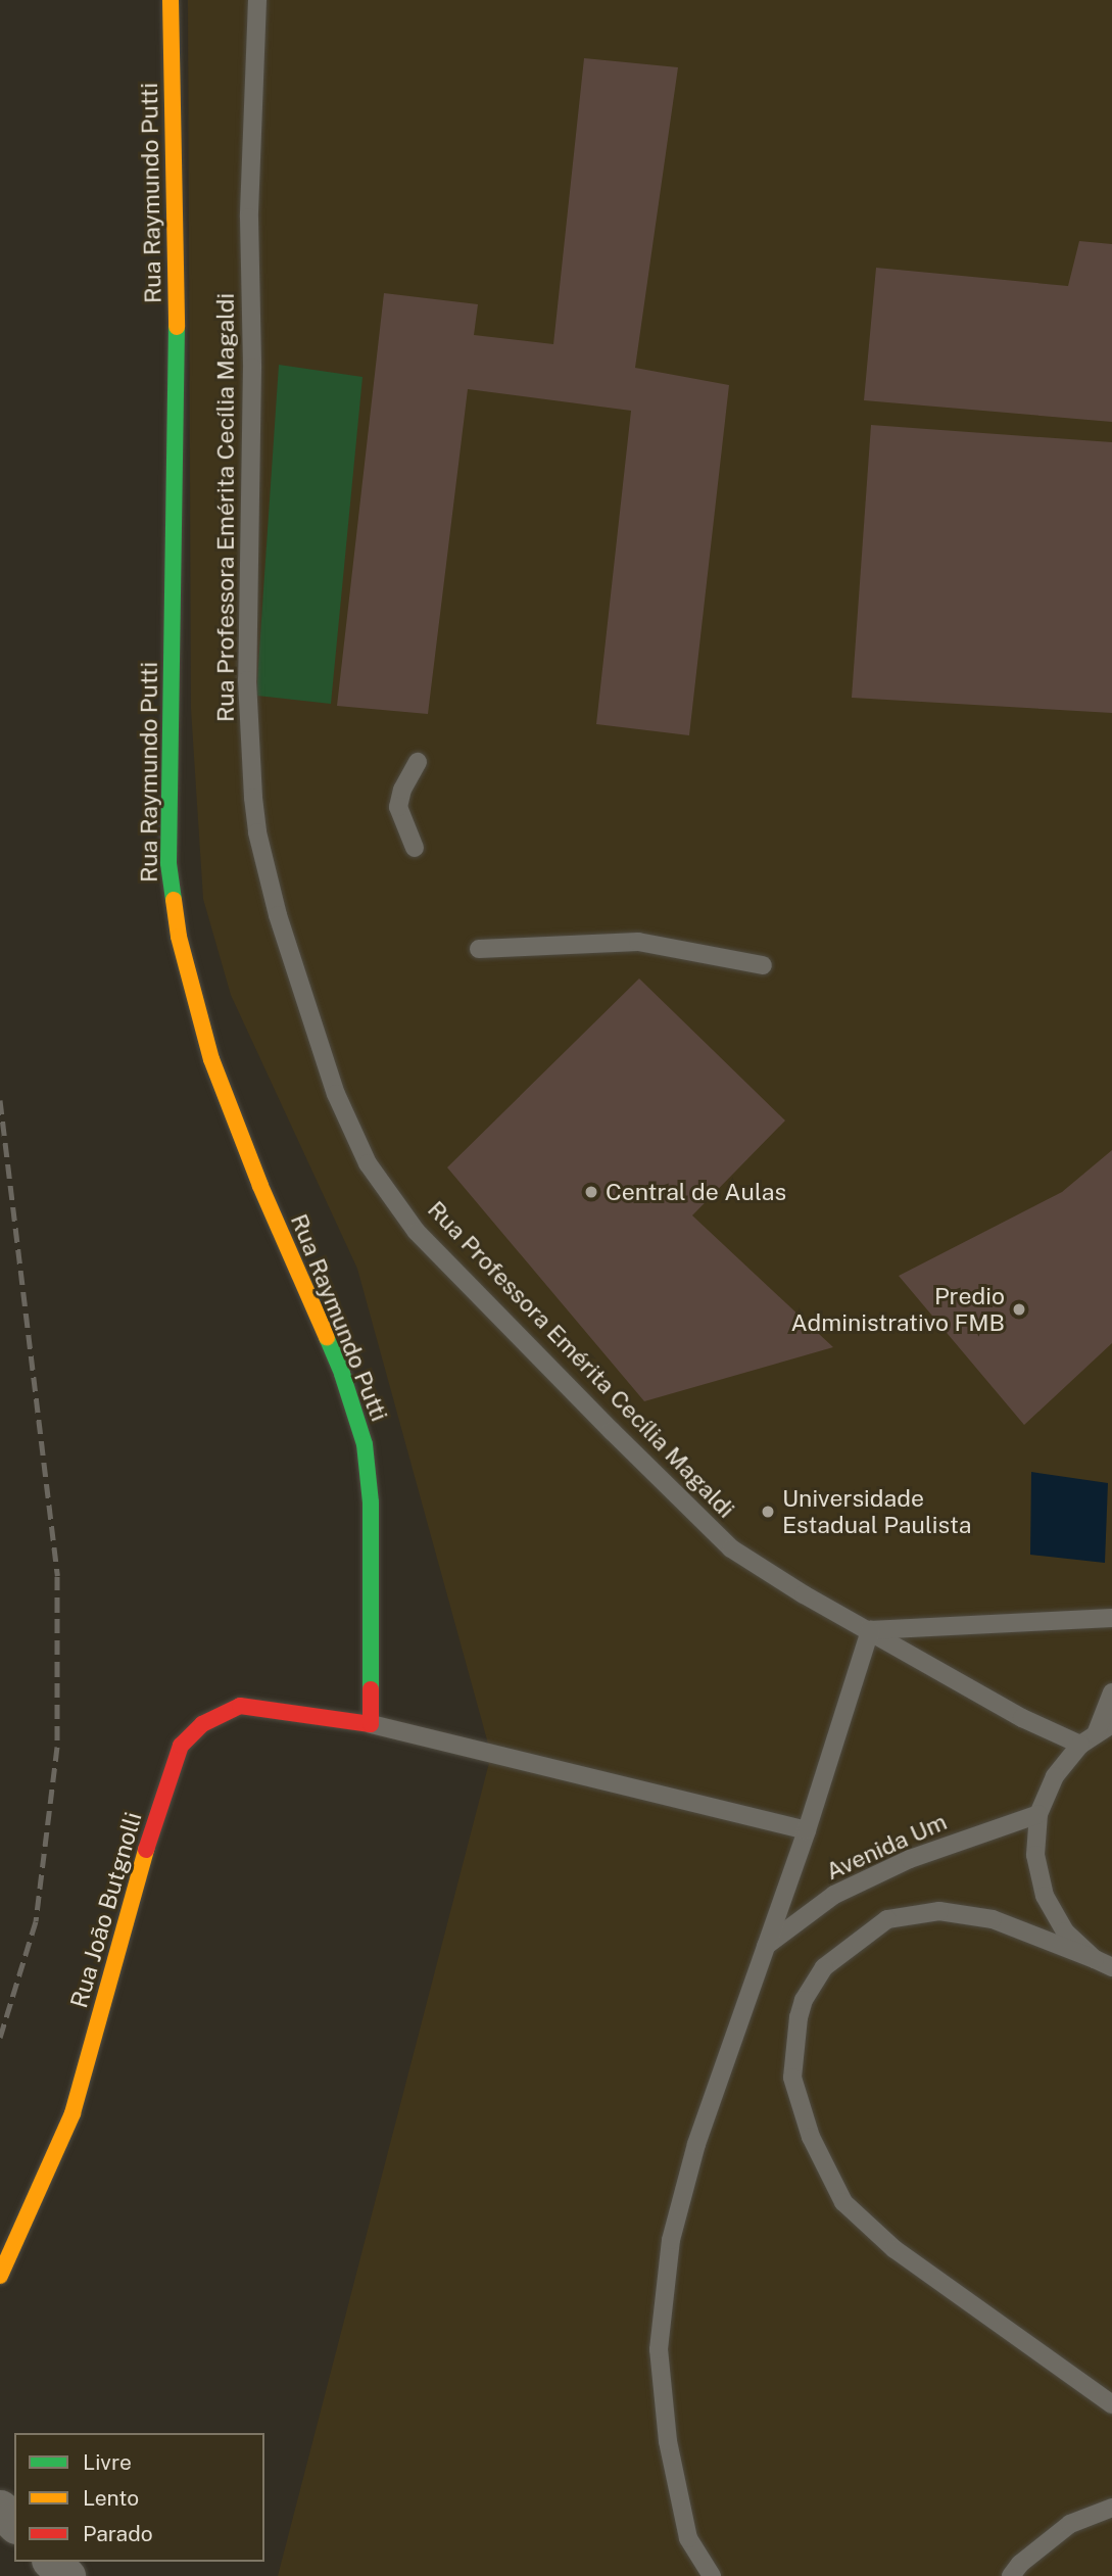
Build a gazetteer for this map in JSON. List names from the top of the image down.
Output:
{
  "streets": {
    "street": ["Rua Raymundo Putti", "Rua João Butgnolli"],
    "lane": ["Rua Professora Emérita Cecília Magaldi", "Avenida Um"]
  },
  "crossings": [
    ["Rua Raymundo Putti", "Rua João Butgnolli"]
  ],
  "places": ["Central de Aulas", "Predio Administrativo FMB", "Universidade Estadual Paulista"],
  "legend": ["Livre", "Lento", "Parado"]
}
